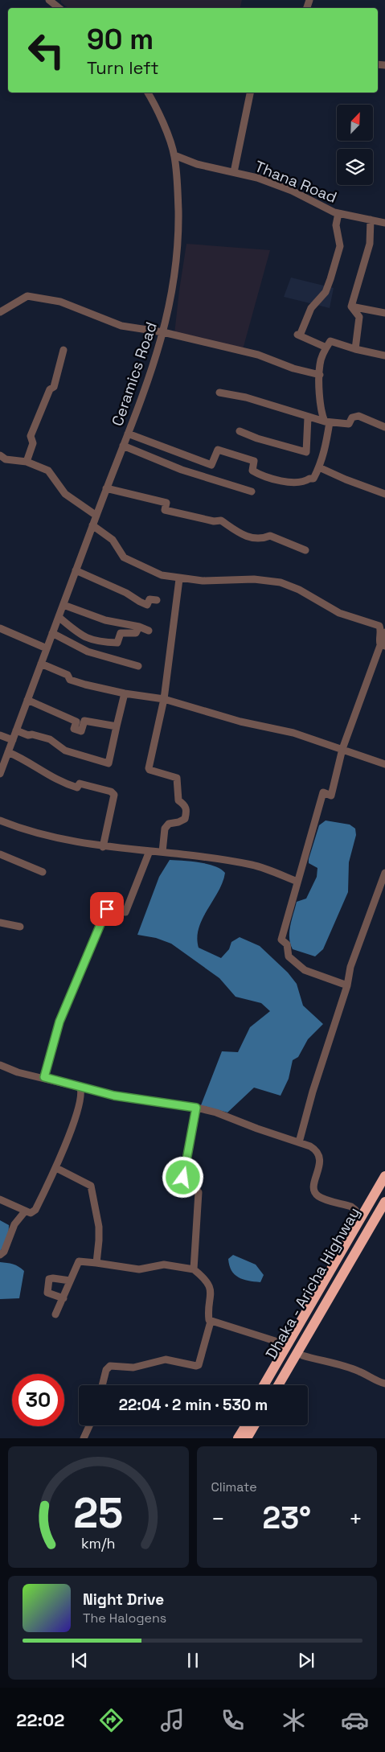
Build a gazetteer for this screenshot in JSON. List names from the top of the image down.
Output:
{
  "streets": {
    "highway": ["Dhaka - Aricha Highway"],
    "street": ["Thana Road", "Ceramics Road"]
  },
  "crossings": [
    ["Thana Road", "Ceramics Road"]
  ],
  "north": "top right",
  "page": {
    "turn": ["90 m", "Turn left"],
    "limit": "30",
    "trip": "22:04 · 2 min · 530 m",
    "tile": "Climate",
    "heat": ["−", "23°", "+"],
    "song": ["Night Drive", "The Halogens"],
    "tabs": "22:02",
    "gauge": ["25", "km/h"]
  }
}
